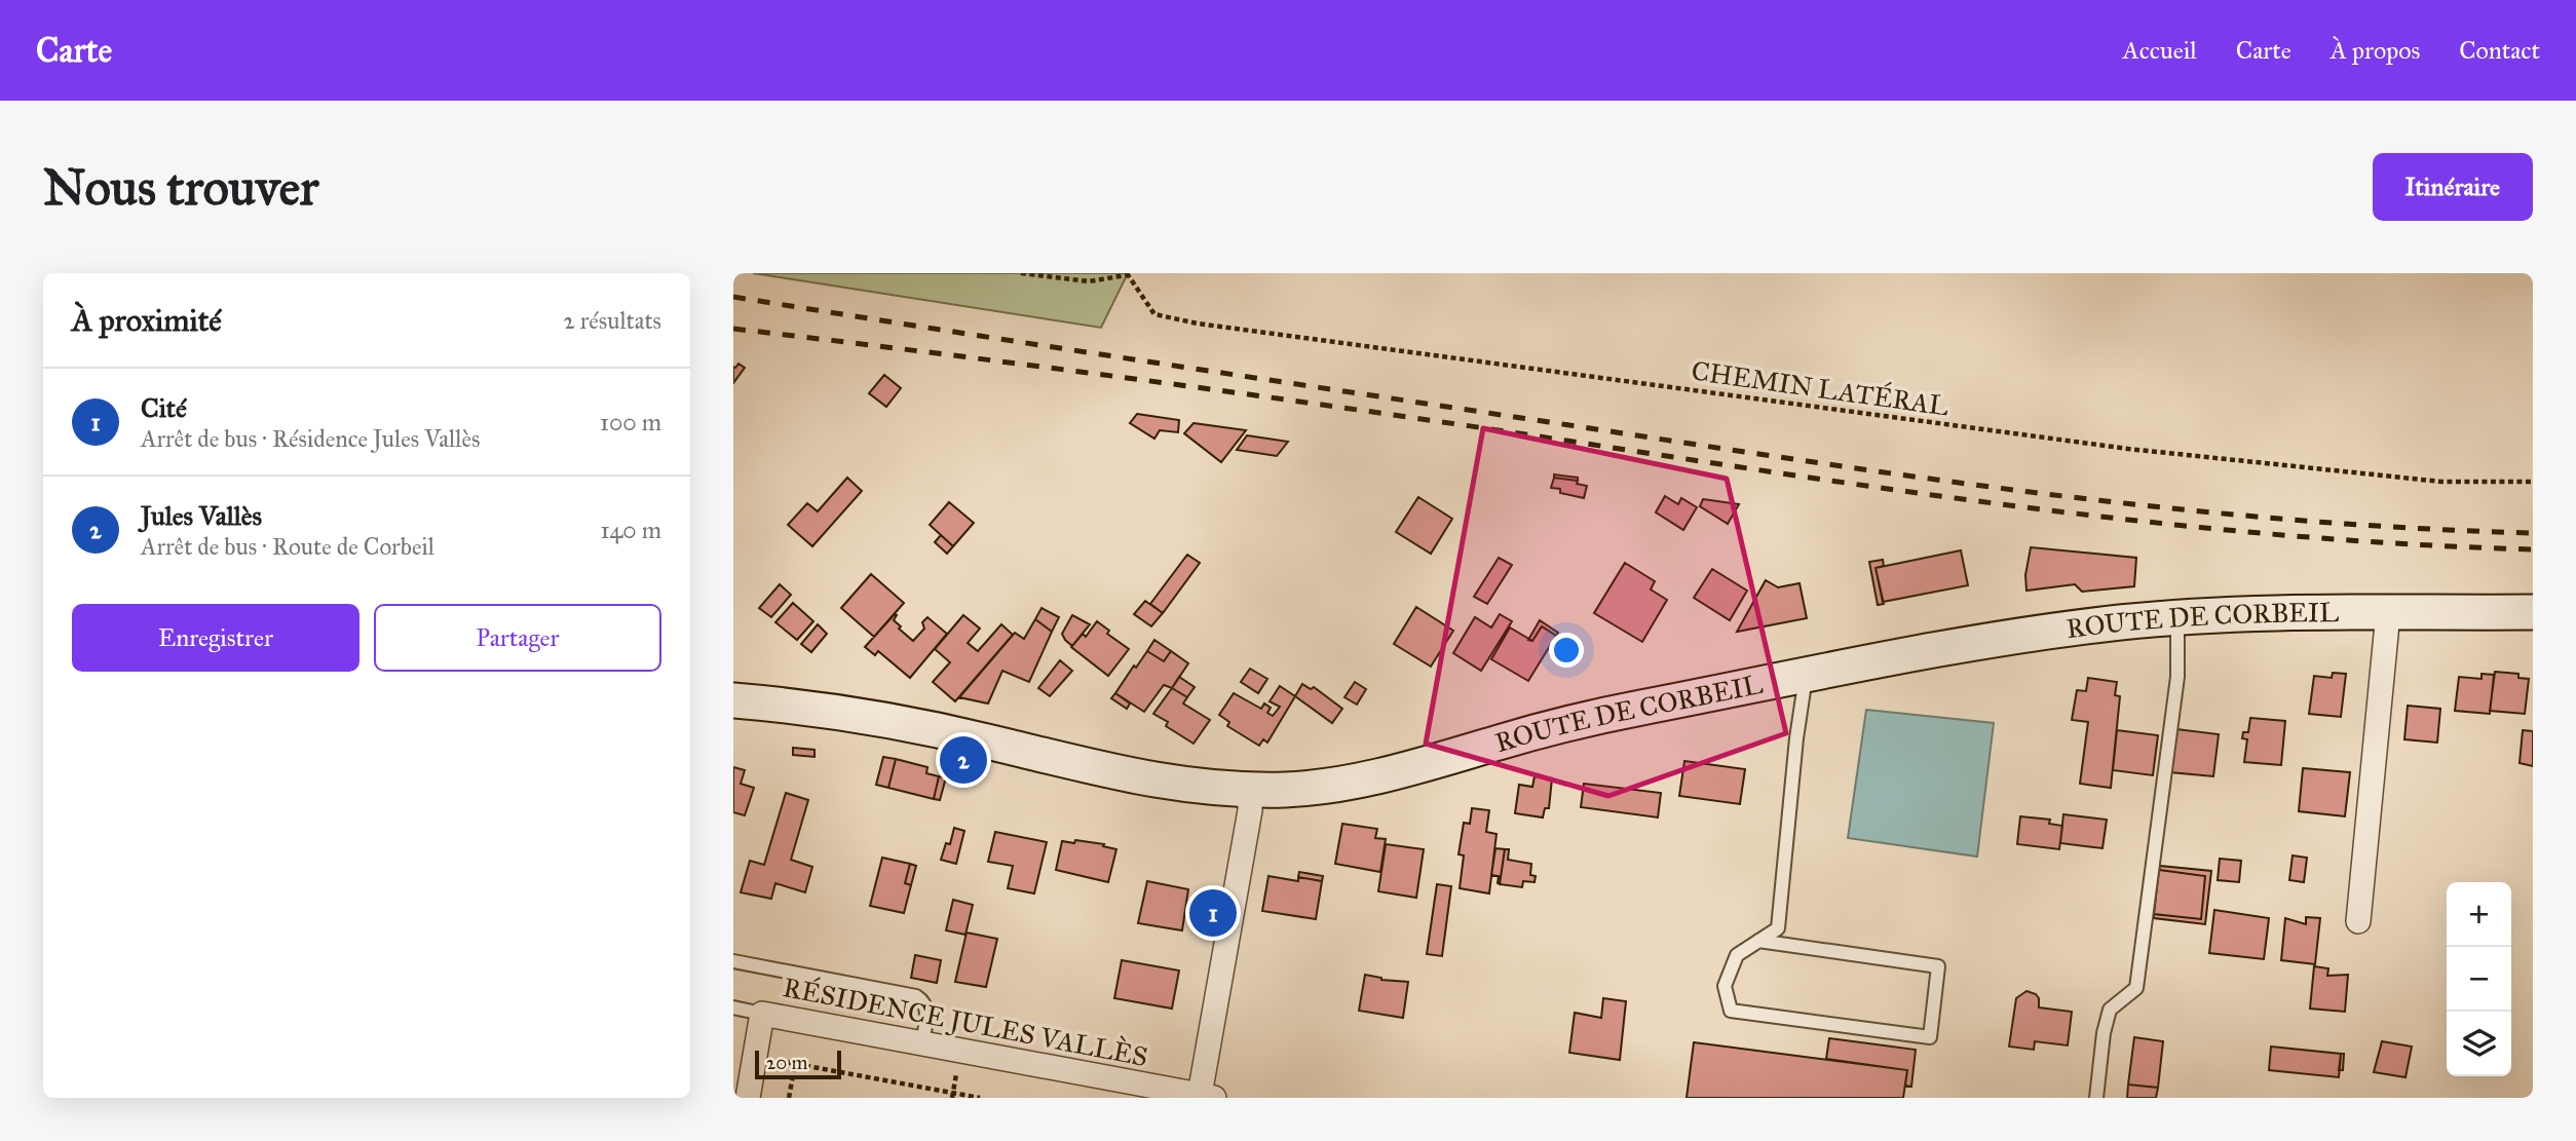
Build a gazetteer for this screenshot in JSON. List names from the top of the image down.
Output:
{
  "streets": {
    "main road": ["ROUTE DE CORBEIL"],
    "street": ["RÉSIDENCE JULES VALLÈS"],
    "path": ["CHEMIN LATÉRAL"]
  },
  "crossings": [
    ["ROUTE DE CORBEIL", "RÉSIDENCE JULES VALLÈS"]
  ],
  "scale_bar": "20 m",
  "page": {
    "header": "Carte",
    "nav": [
      "Accueil",
      "Carte",
      "À propos",
      "Contact"
    ],
    "buttons": [
      "Itinéraire",
      ["Enregistrer", "Partager"]
    ],
    "title": "Nous trouver",
    "heading": ["À proximité", "2 résultats"],
    "list": [
      {
        "mark": "1",
        "name": "Cité",
        "note": "Arrêt de bus · Résidence Jules Vallès",
        "value": "100 m"
      },
      {
        "mark": "2",
        "name": "Jules Vallès",
        "note": "Arrêt de bus · Route de Corbeil",
        "value": "140 m"
      }
    ],
    "pins": ["2", "1"],
    "map_buttons": ["+", "−"],
    "scale": "20 m"
  }
}
